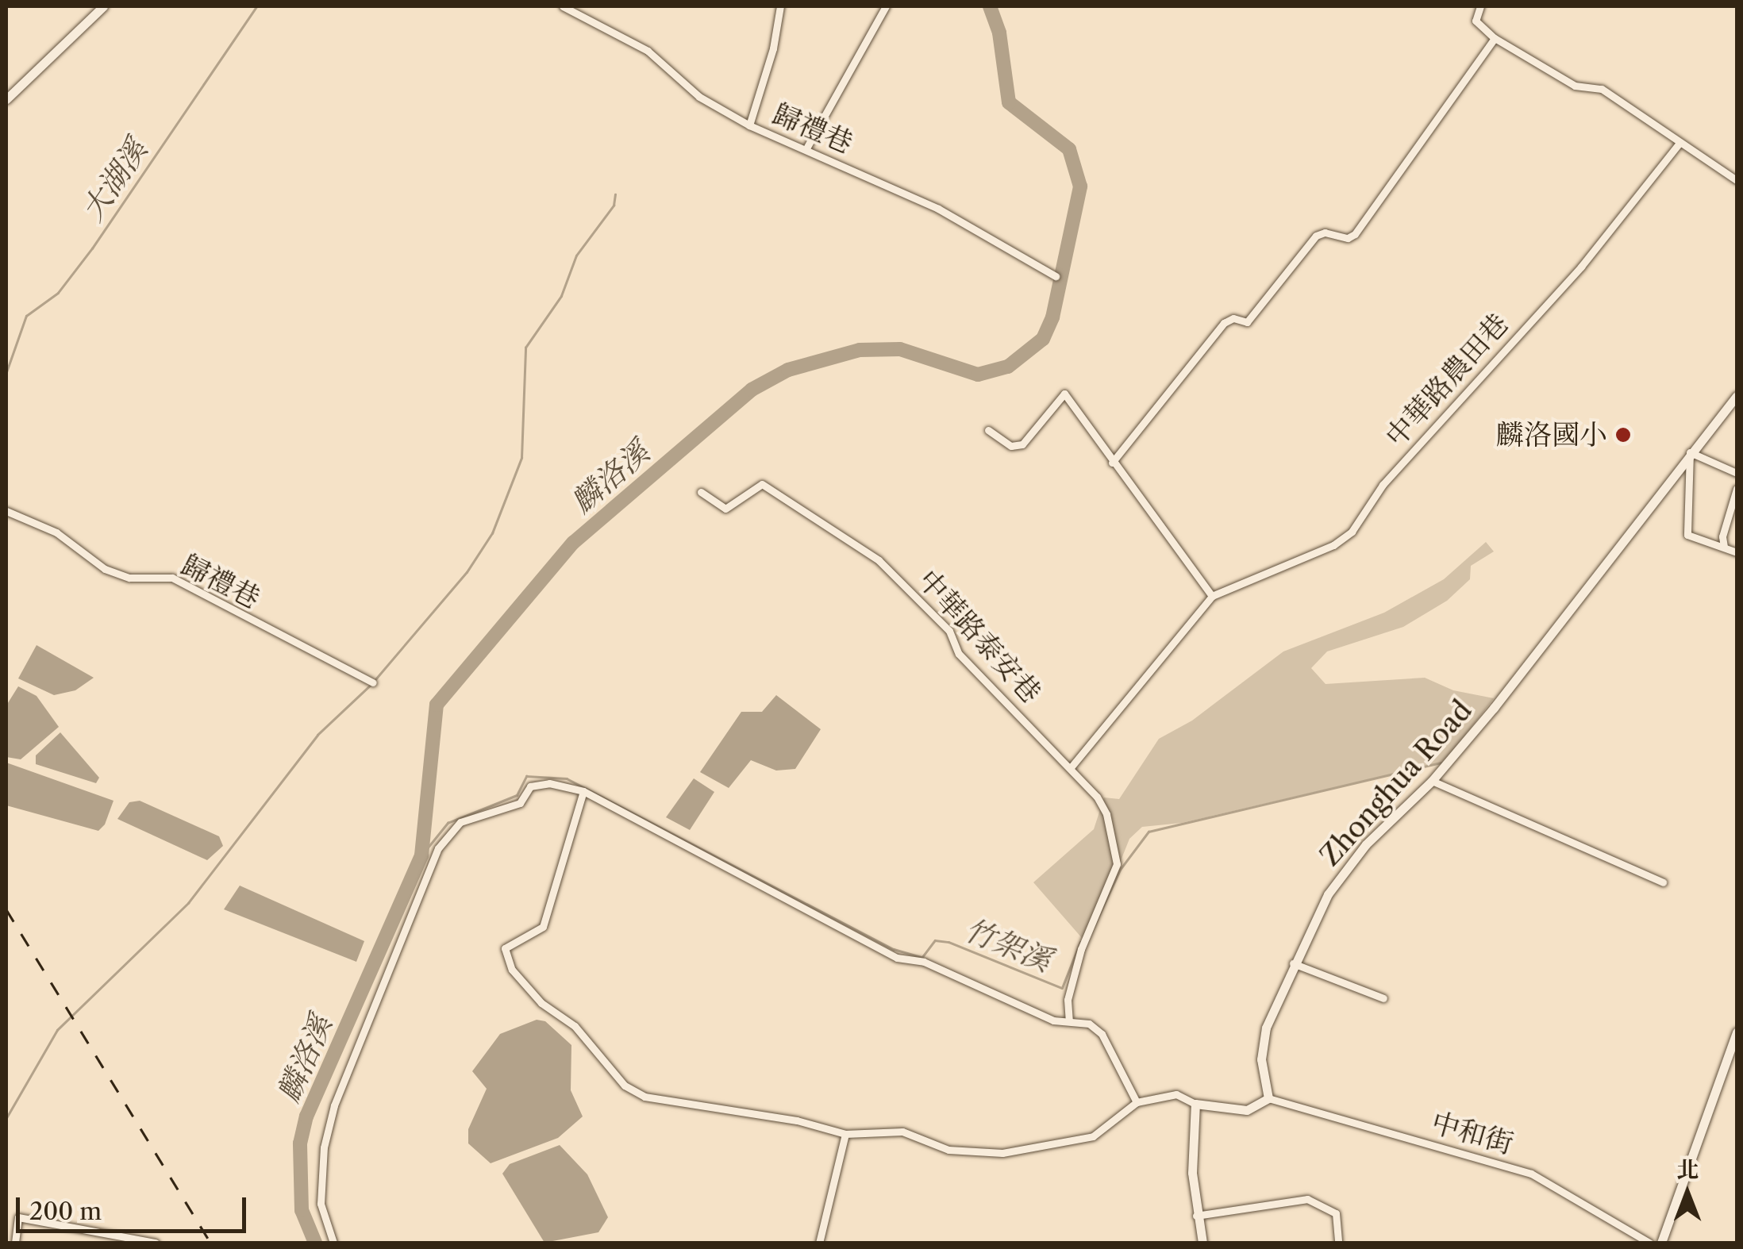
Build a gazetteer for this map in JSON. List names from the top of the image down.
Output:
{
  "streets": {
    "street": [
      "歸禮巷",
      "中華路農田巷",
      "中華路泰安巷",
      "Zhonghua Road",
      "中和街"
    ]
  },
  "crossings": [
    ["中華路農田巷", "中華路泰安巷"],
    ["Zhonghua Road", "中和街"]
  ],
  "water": ["大湖溪", "麟洛溪", "竹架溪"],
  "places": ["麟洛國小"],
  "scale_bar": "200 m",
  "north": "top"
}
